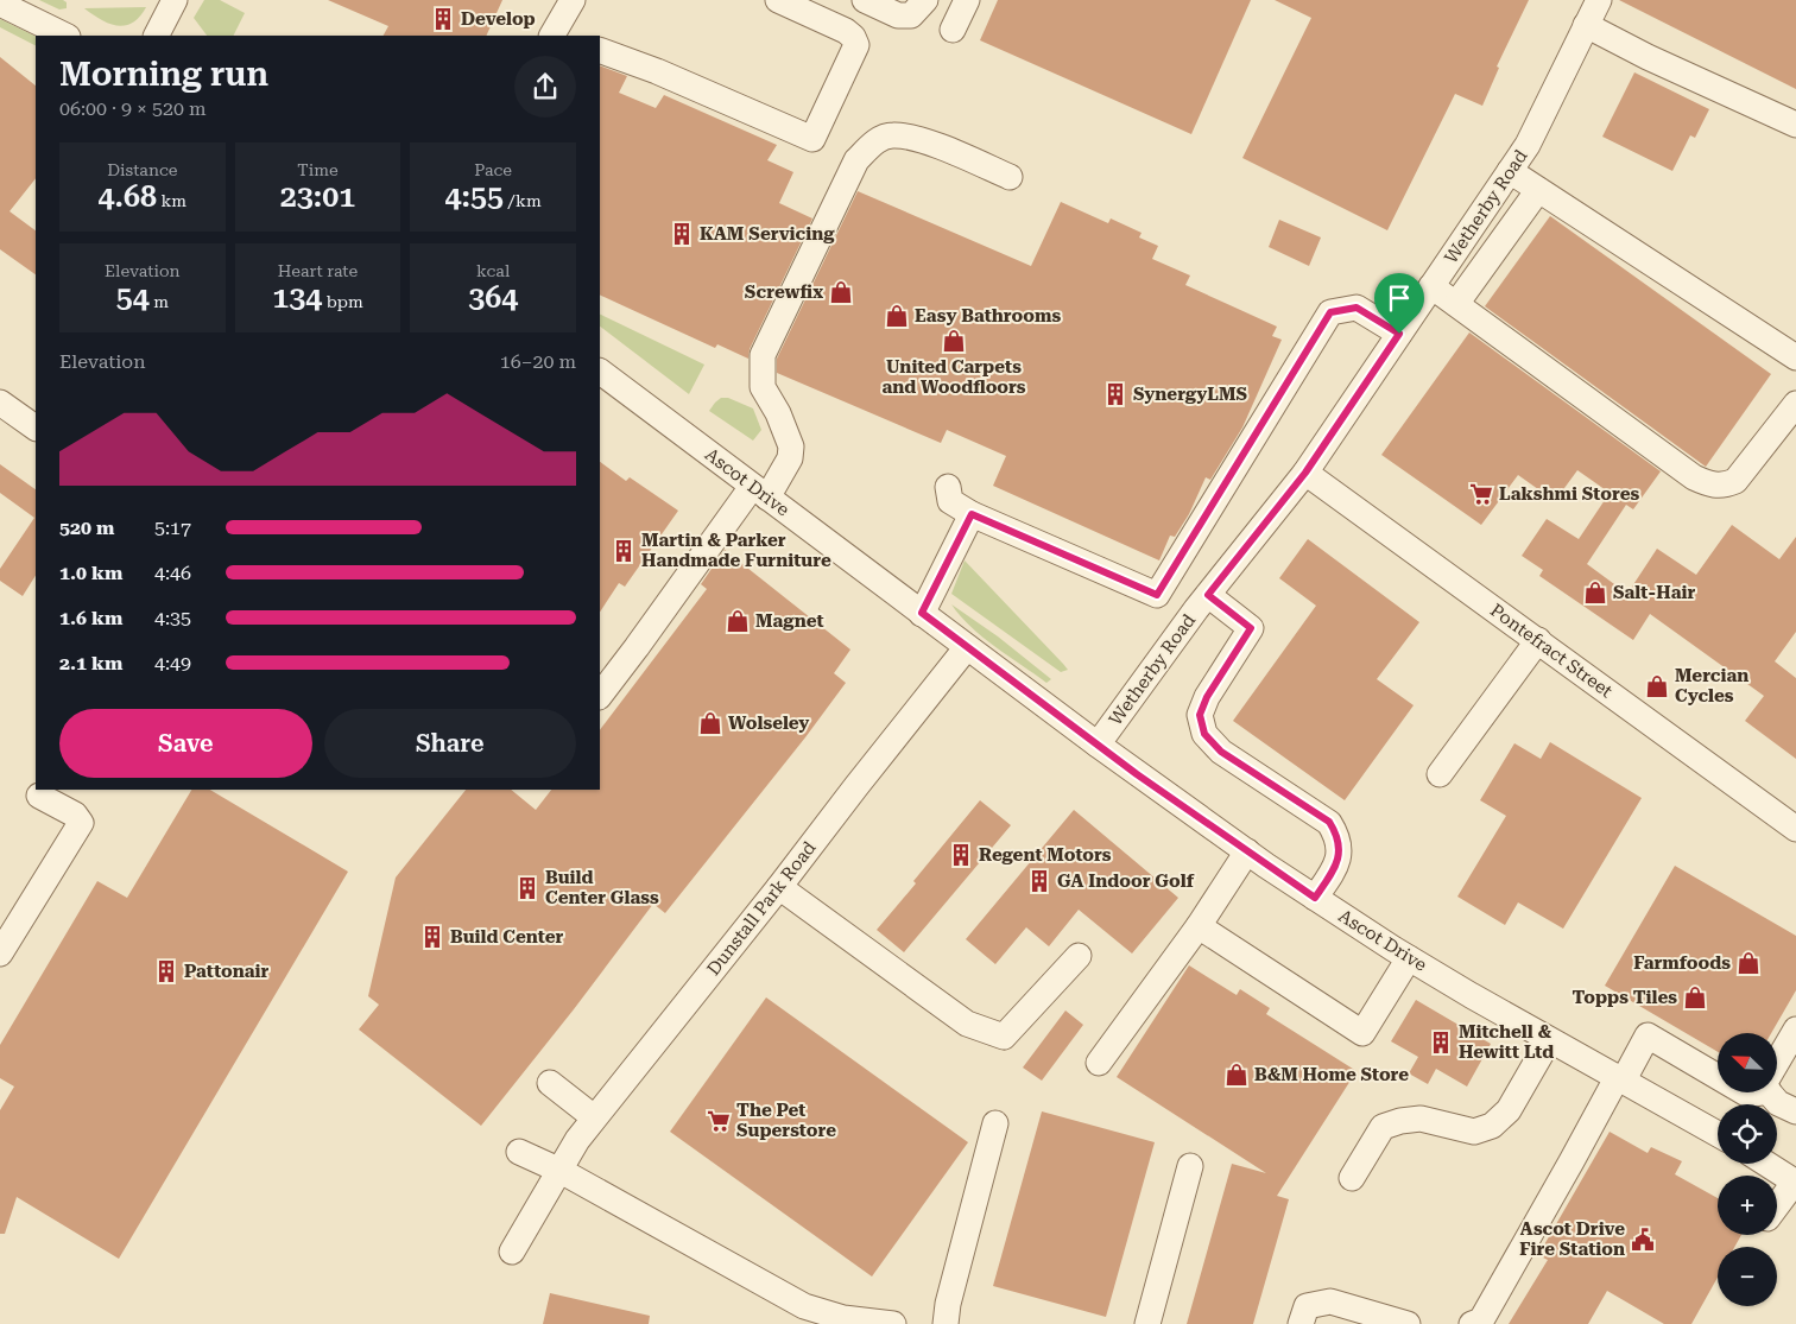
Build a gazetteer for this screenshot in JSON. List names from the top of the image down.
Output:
{
  "streets": {
    "street": [
      "Wetherby Road",
      "Ascot Drive",
      "Pontefract Street",
      "Dunstall Park Road"
    ]
  },
  "crossings": [
    ["Wetherby Road", "Ascot Drive"],
    ["Wetherby Road", "Pontefract Street"],
    ["Ascot Drive", "Dunstall Park Road"]
  ],
  "places": {
    "building": [
      "Develop",
      "KAM Servicing",
      "SynergyLMS",
      "Martin & Parker Handmade Furniture",
      "Regent Motors",
      "GA Indoor Golf",
      "Build Center Glass",
      "Build Center",
      "Pattonair",
      "Mitchell & Hewitt Ltd"
    ],
    "shop": [
      "Screwfix",
      "Easy Bathrooms",
      "United Carpets and Woodfloors",
      "Salt-Hair",
      "Magnet",
      "Mercian Cycles",
      "Wolseley",
      "Farmfoods",
      "Topps Tiles",
      "B&M Home Store"
    ],
    "supermarket": ["Lakshmi Stores", "The Pet Superstore"],
    "public building": ["Ascot Drive Fire Station"]
  },
  "north": "top left",
  "page": {
    "heading": ["Morning run", "06:00 · 9 × 520 m"],
    "stats": [
      ["Distance", "4.68 km"],
      ["Time", "23:01"],
      ["Pace", "4:55 /km"],
      ["Elevation", "54 m"],
      ["Heart rate", "134 bpm"],
      ["kcal", "364"]
    ],
    "chart": ["Elevation", "16–20 m"],
    "list": [
      {
        "name": "520 m",
        "note": "5:17"
      },
      {
        "name": "1.0 km",
        "note": "4:46"
      },
      {
        "name": "1.6 km",
        "note": "4:35"
      },
      {
        "name": "2.1 km",
        "note": "4:49"
      }
    ],
    "buttons": ["Save", "Share"],
    "map_buttons": ["+", "−"]
  }
}
